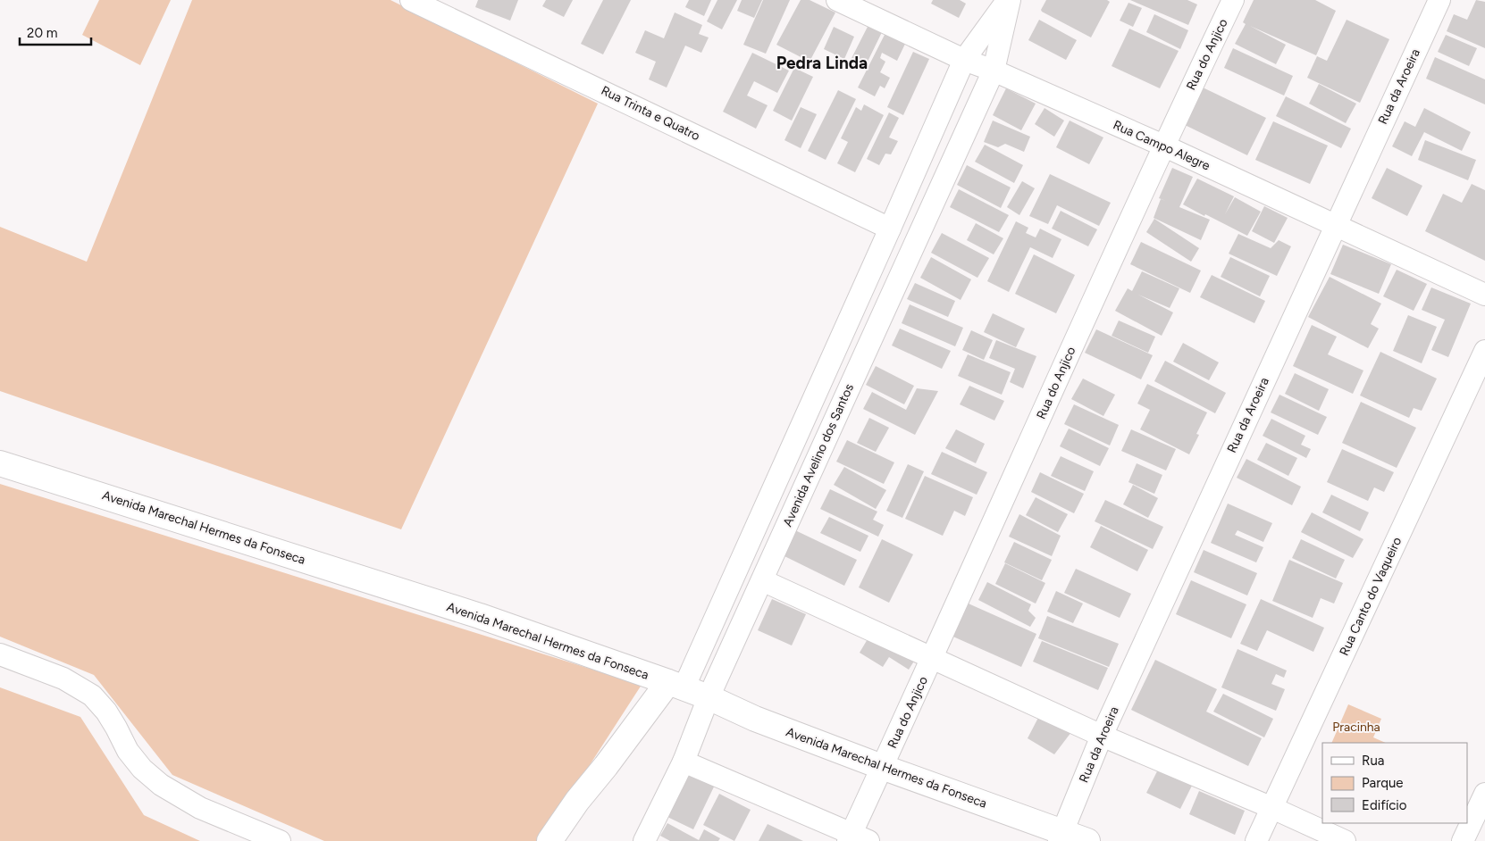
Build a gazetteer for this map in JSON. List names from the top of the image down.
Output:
{
  "streets": {
    "main road": ["Avenida Marechal Hermes da Fonseca"],
    "street": [
      "Rua do Anjico",
      "Rua da Aroeira",
      "Rua Trinta e Quatro",
      "Rua Campo Alegre",
      "Avenida Avelino dos Santos",
      "Rua Canto do Vaqueiro"
    ]
  },
  "crossings": [
    ["Rua do Anjico", "Rua Campo Alegre"],
    ["Rua do Anjico", "Avenida Marechal Hermes da Fonseca"],
    ["Rua da Aroeira", "Rua Campo Alegre"],
    ["Rua da Aroeira", "Avenida Marechal Hermes da Fonseca"],
    ["Rua Campo Alegre", "Avenida Avelino dos Santos"],
    ["Avenida Avelino dos Santos", "Avenida Marechal Hermes da Fonseca"]
  ],
  "districts": ["Pedra Linda"],
  "parks": ["Pracinha"],
  "legend": ["Rua", "Parque", "Edifício"],
  "scale_bar": "20 m"
}
